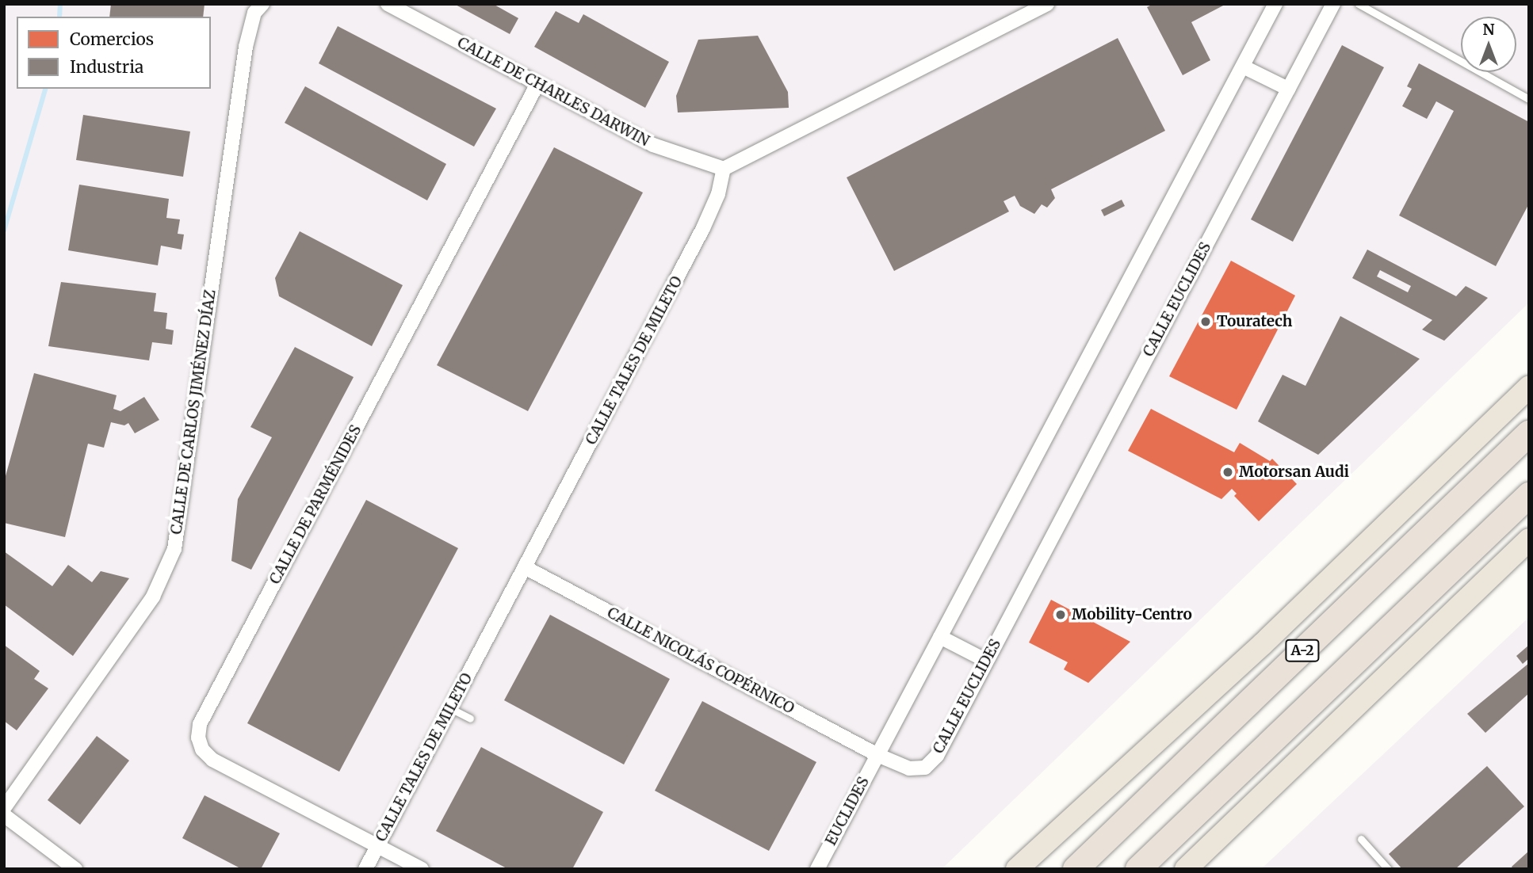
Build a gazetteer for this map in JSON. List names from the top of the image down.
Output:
{
  "streets": {
    "highway": ["A-2"],
    "street": [
      "CALLE DE CHARLES DARWIN",
      "CALLE EUCLIDES",
      "CALLE TALES DE MILETO",
      "CALLE DE CARLOS JIMÉNEZ DÍAZ",
      "CALLE DE PARMÉNIDES",
      "CALLE NICOLÁS COPÉRNICO",
      "EUCLIDES"
    ]
  },
  "crossings": [
    ["CALLE DE CHARLES DARWIN", "CALLE TALES DE MILETO"],
    ["CALLE DE CHARLES DARWIN", "CALLE DE PARMÉNIDES"],
    ["CALLE EUCLIDES", "CALLE NICOLÁS COPÉRNICO"],
    ["CALLE EUCLIDES", "EUCLIDES"],
    ["CALLE TALES DE MILETO", "CALLE DE PARMÉNIDES"],
    ["CALLE TALES DE MILETO", "CALLE NICOLÁS COPÉRNICO"],
    ["CALLE NICOLÁS COPÉRNICO", "EUCLIDES"]
  ],
  "places": ["Touratech", "Motorsan Audi", "Mobility-Centro"],
  "legend": ["Comercios", "Industria"],
  "north": "top"
}
